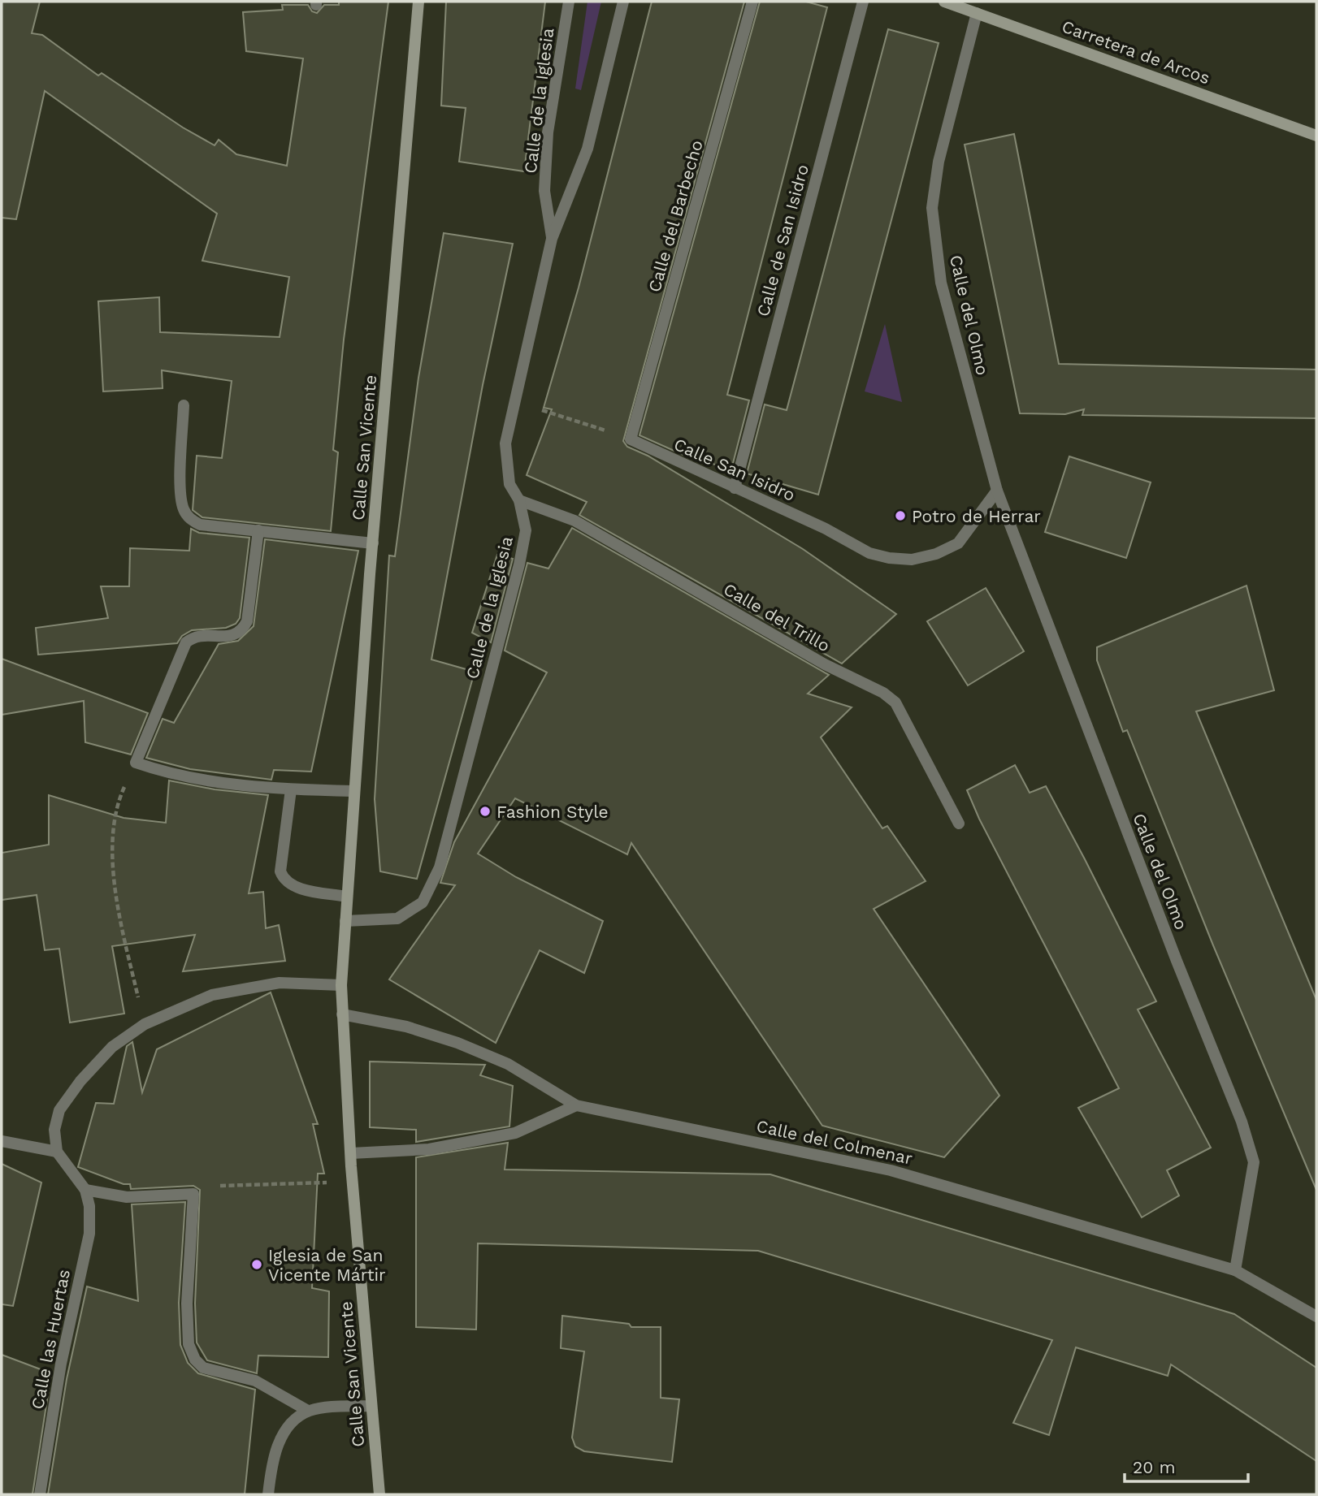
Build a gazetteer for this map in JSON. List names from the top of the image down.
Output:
{
  "streets": {
    "street": [
      "Carretera de Arcos",
      "Calle de la Iglesia",
      "Calle del Barbecho",
      "Calle de San Isidro",
      "Calle del Olmo",
      "Calle San Vicente",
      "Calle San Isidro",
      "Calle del Trillo",
      "Calle del Colmenar",
      "Calle las Huertas"
    ]
  },
  "crossings": [
    ["Carretera de Arcos", "Calle del Olmo"],
    ["Calle de la Iglesia", "Calle San Vicente"],
    ["Calle de la Iglesia", "Calle del Trillo"],
    ["Calle del Barbecho", "Calle San Isidro"],
    ["Calle de San Isidro", "Calle San Isidro"],
    ["Calle del Olmo", "Calle San Isidro"],
    ["Calle del Olmo", "Calle del Colmenar"],
    ["Calle San Vicente", "Calle del Colmenar"]
  ],
  "places": ["Potro de Herrar", "Fashion Style", "Iglesia de San Vicente Mártir"],
  "scale_bar": "20 m"
}
